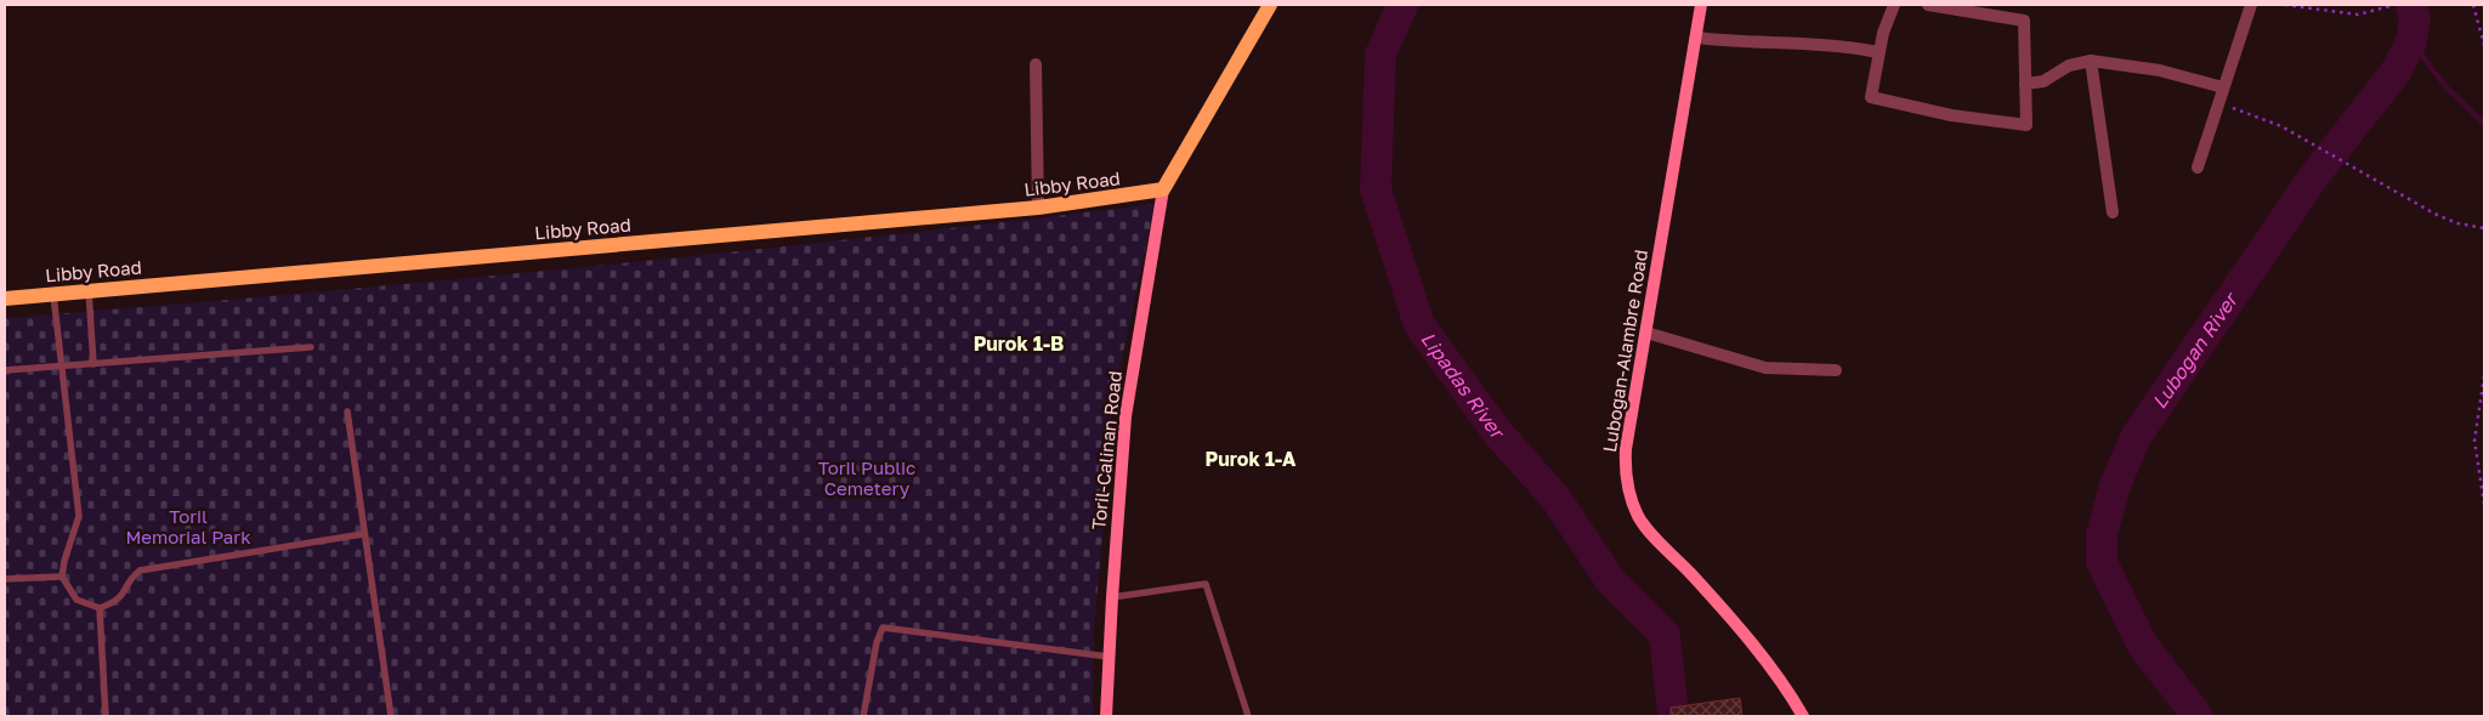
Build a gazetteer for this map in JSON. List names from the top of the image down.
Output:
{
  "streets": {
    "main road": ["Libby Road"],
    "street": ["Lubogan-Alambre Road", "Toril-Calinan Road"]
  },
  "crossings": [
    ["Libby Road", "Toril-Calinan Road"]
  ],
  "districts": ["Purok 1-B", "Purok 1-A"],
  "water": ["Lubogan River", "Lipadas River"],
  "parks": ["Toril Public Cemetery", "Toril Memorial Park"]
}
